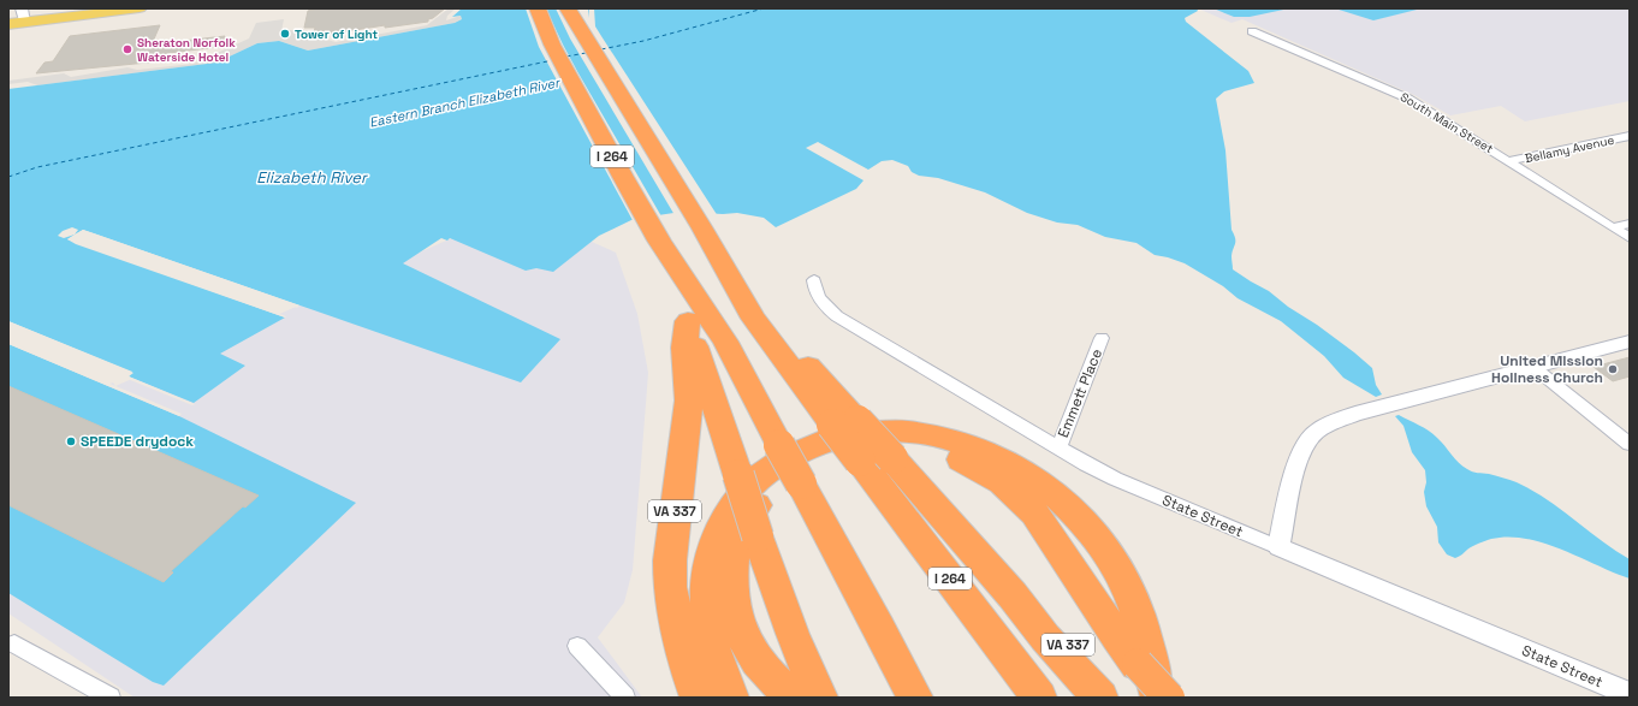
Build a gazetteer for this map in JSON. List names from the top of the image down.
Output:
{
  "streets": {
    "highway": ["I 264", "VA 337"],
    "street": [
      "South Main Street",
      "Bellamy Avenue",
      "Emmett Place",
      "State Street"
    ]
  },
  "crossings": [
    ["South Main Street", "Bellamy Avenue"],
    ["I 264", "VA 337"],
    ["Emmett Place", "State Street"]
  ],
  "water": ["Eastern Branch Elizabeth River", "Elizabeth River"],
  "places": [
    "Tower of Light",
    "Sheraton Norfolk Waterside Hotel",
    "United Mission Holiness Church",
    "SPEEDE drydock"
  ]
}
